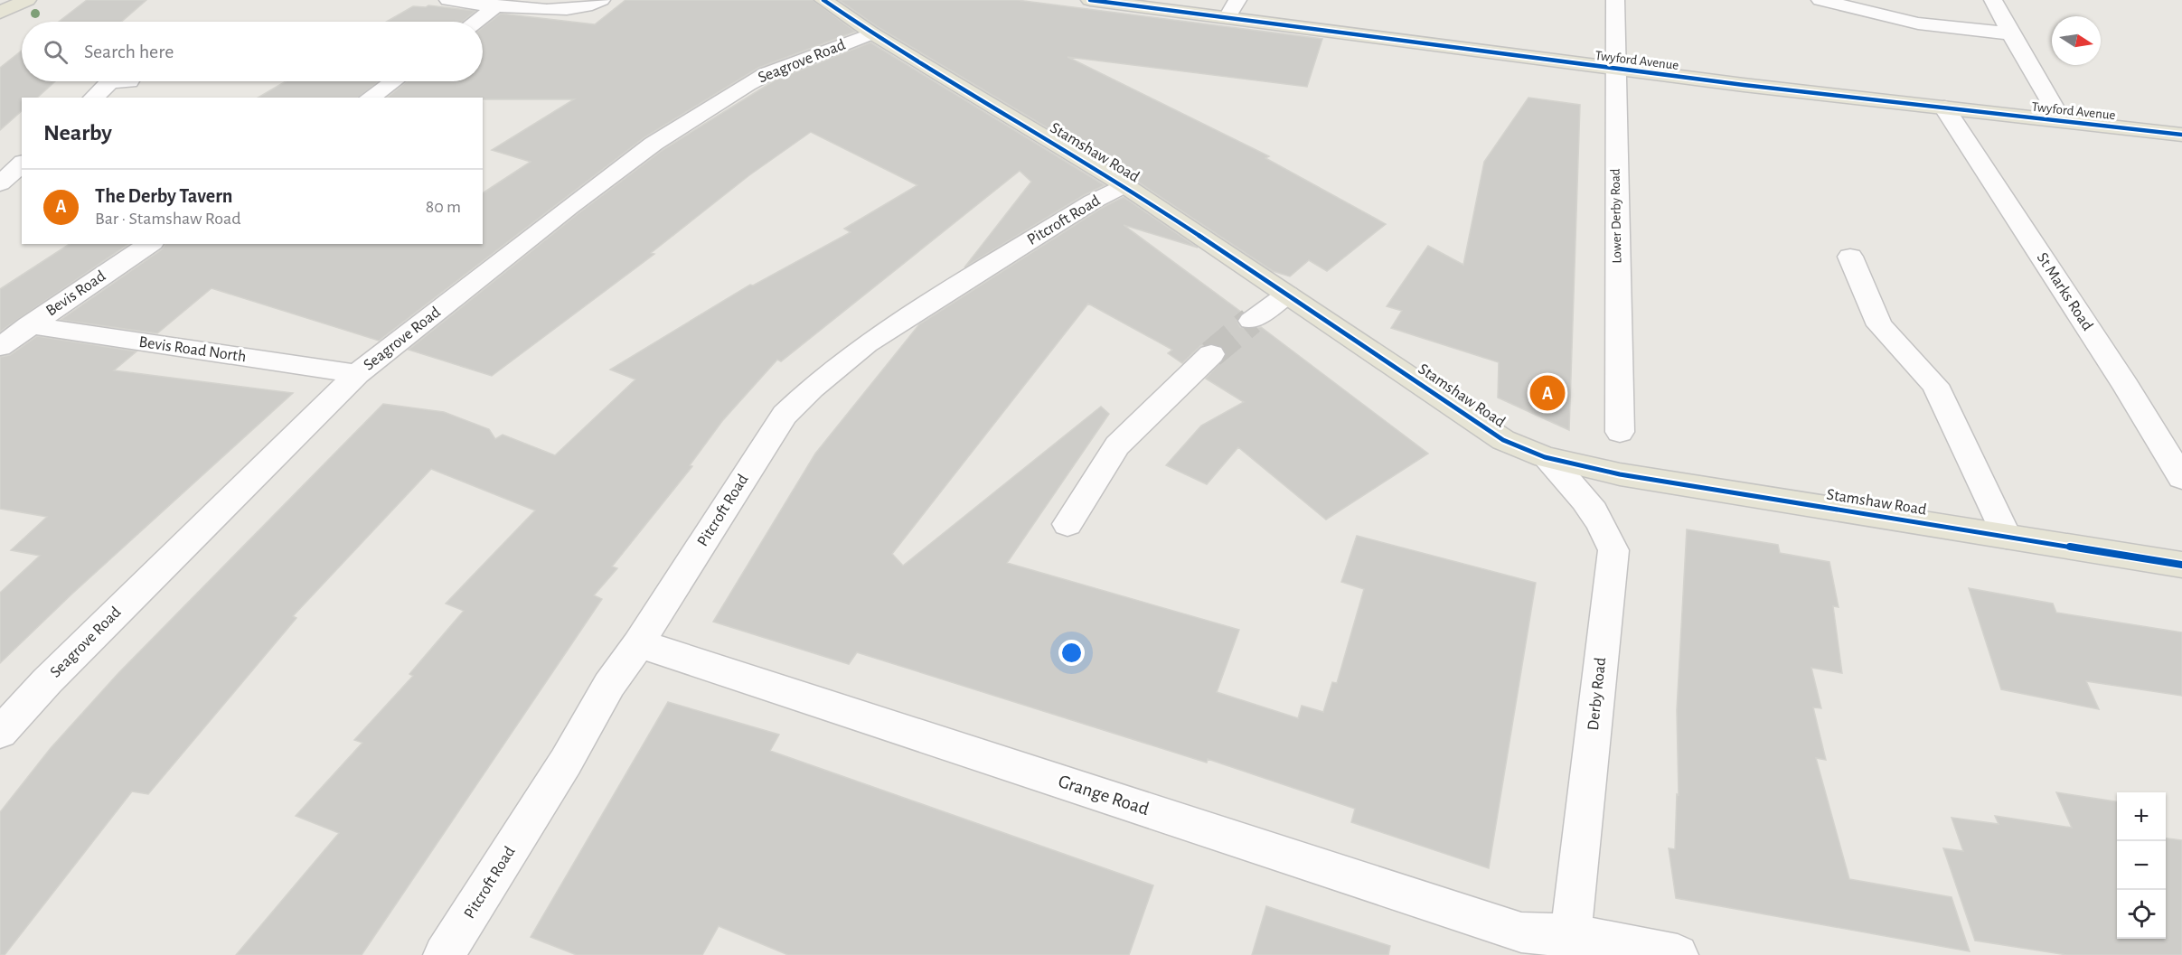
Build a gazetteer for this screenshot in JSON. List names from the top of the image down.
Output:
{
  "streets": {
    "main road": ["Twyford Avenue", "Stamshaw Road"],
    "street": [
      "Seagrove Road",
      "Lower Derby Road",
      "Pitcroft Road",
      "St Marks Road",
      "Bevis Road",
      "Bevis Road North",
      "Derby Road",
      "Grange Road"
    ]
  },
  "crossings": [
    ["Twyford Avenue", "Lower Derby Road"],
    ["Twyford Avenue", "St Marks Road"],
    ["Seagrove Road", "Stamshaw Road"],
    ["Seagrove Road", "Bevis Road North"],
    ["Stamshaw Road", "Pitcroft Road"],
    ["Stamshaw Road", "Derby Road"],
    ["Pitcroft Road", "Grange Road"],
    ["Bevis Road", "Bevis Road North"],
    ["Derby Road", "Grange Road"]
  ],
  "north": "right",
  "page": {
    "search": "Search here",
    "heading": "Nearby",
    "list": [
      {
        "mark": "A",
        "name": "The Derby Tavern",
        "note": "Bar · Stamshaw Road",
        "value": "80 m"
      }
    ],
    "pins": "A",
    "map_buttons": ["+", "−"]
  }
}
